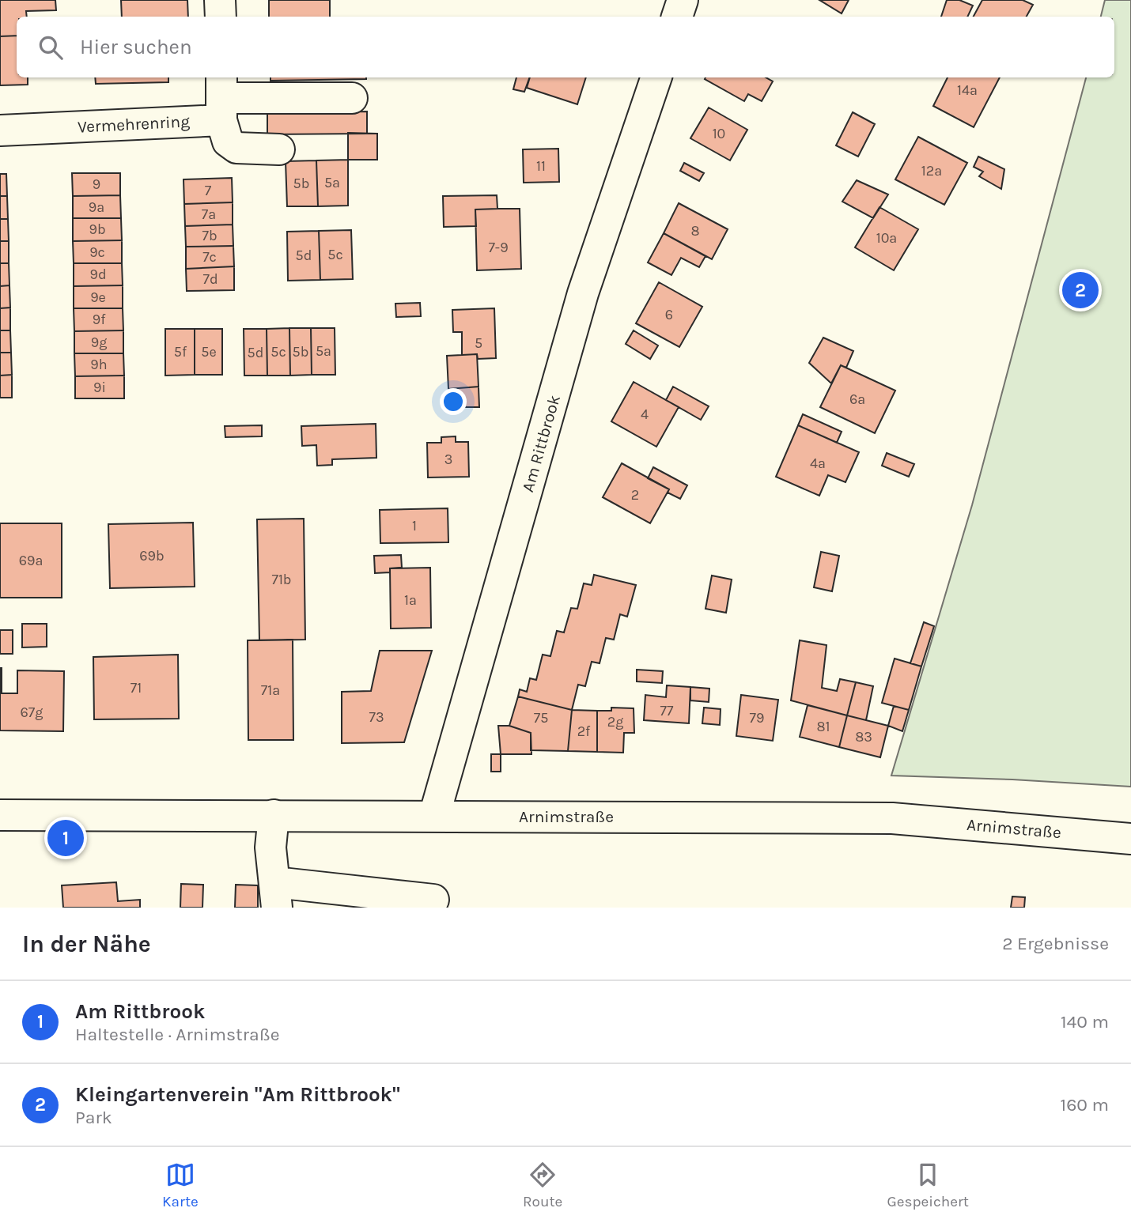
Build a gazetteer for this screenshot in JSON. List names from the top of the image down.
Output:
{
  "streets": {
    "main road": ["Vermehrenring", "Am Rittbrook", "Arnimstraße"]
  },
  "crossings": [
    ["Am Rittbrook", "Arnimstraße"]
  ],
  "house_numbers": [
    "14a",
    "10",
    "11",
    "12a",
    "5a",
    "5b",
    "9",
    "7",
    "9a",
    "7a",
    "9b",
    "8",
    "7b",
    "10a",
    "7-9",
    "9c",
    "5c",
    "5d",
    "7c",
    "9d",
    "7d",
    "9e",
    "6",
    "9f",
    "9g",
    "5",
    "5a",
    "5f",
    "5e",
    "5c",
    "5b",
    "5d",
    "9h",
    "9i",
    "6a",
    "4",
    "3",
    "4a",
    "2",
    "1",
    "69b",
    "69a",
    "71b",
    "1a",
    "71",
    "71a",
    "77",
    "67g",
    "73",
    "75",
    "79",
    "2g",
    "81",
    "2f",
    "83"
  ],
  "page": {
    "search": "Hier suchen",
    "pins": ["2", "1"],
    "heading": ["In der Nähe", "2 Ergebnisse"],
    "list": [
      {
        "mark": "1",
        "name": "Am Rittbrook",
        "note": "Haltestelle · Arnimstraße",
        "value": "140 m"
      },
      {
        "mark": "2",
        "name": "Kleingartenverein \"Am Rittbrook\"",
        "note": "Park",
        "value": "160 m"
      }
    ],
    "nav": ["Karte", "Route", "Gespeichert"]
  }
}
